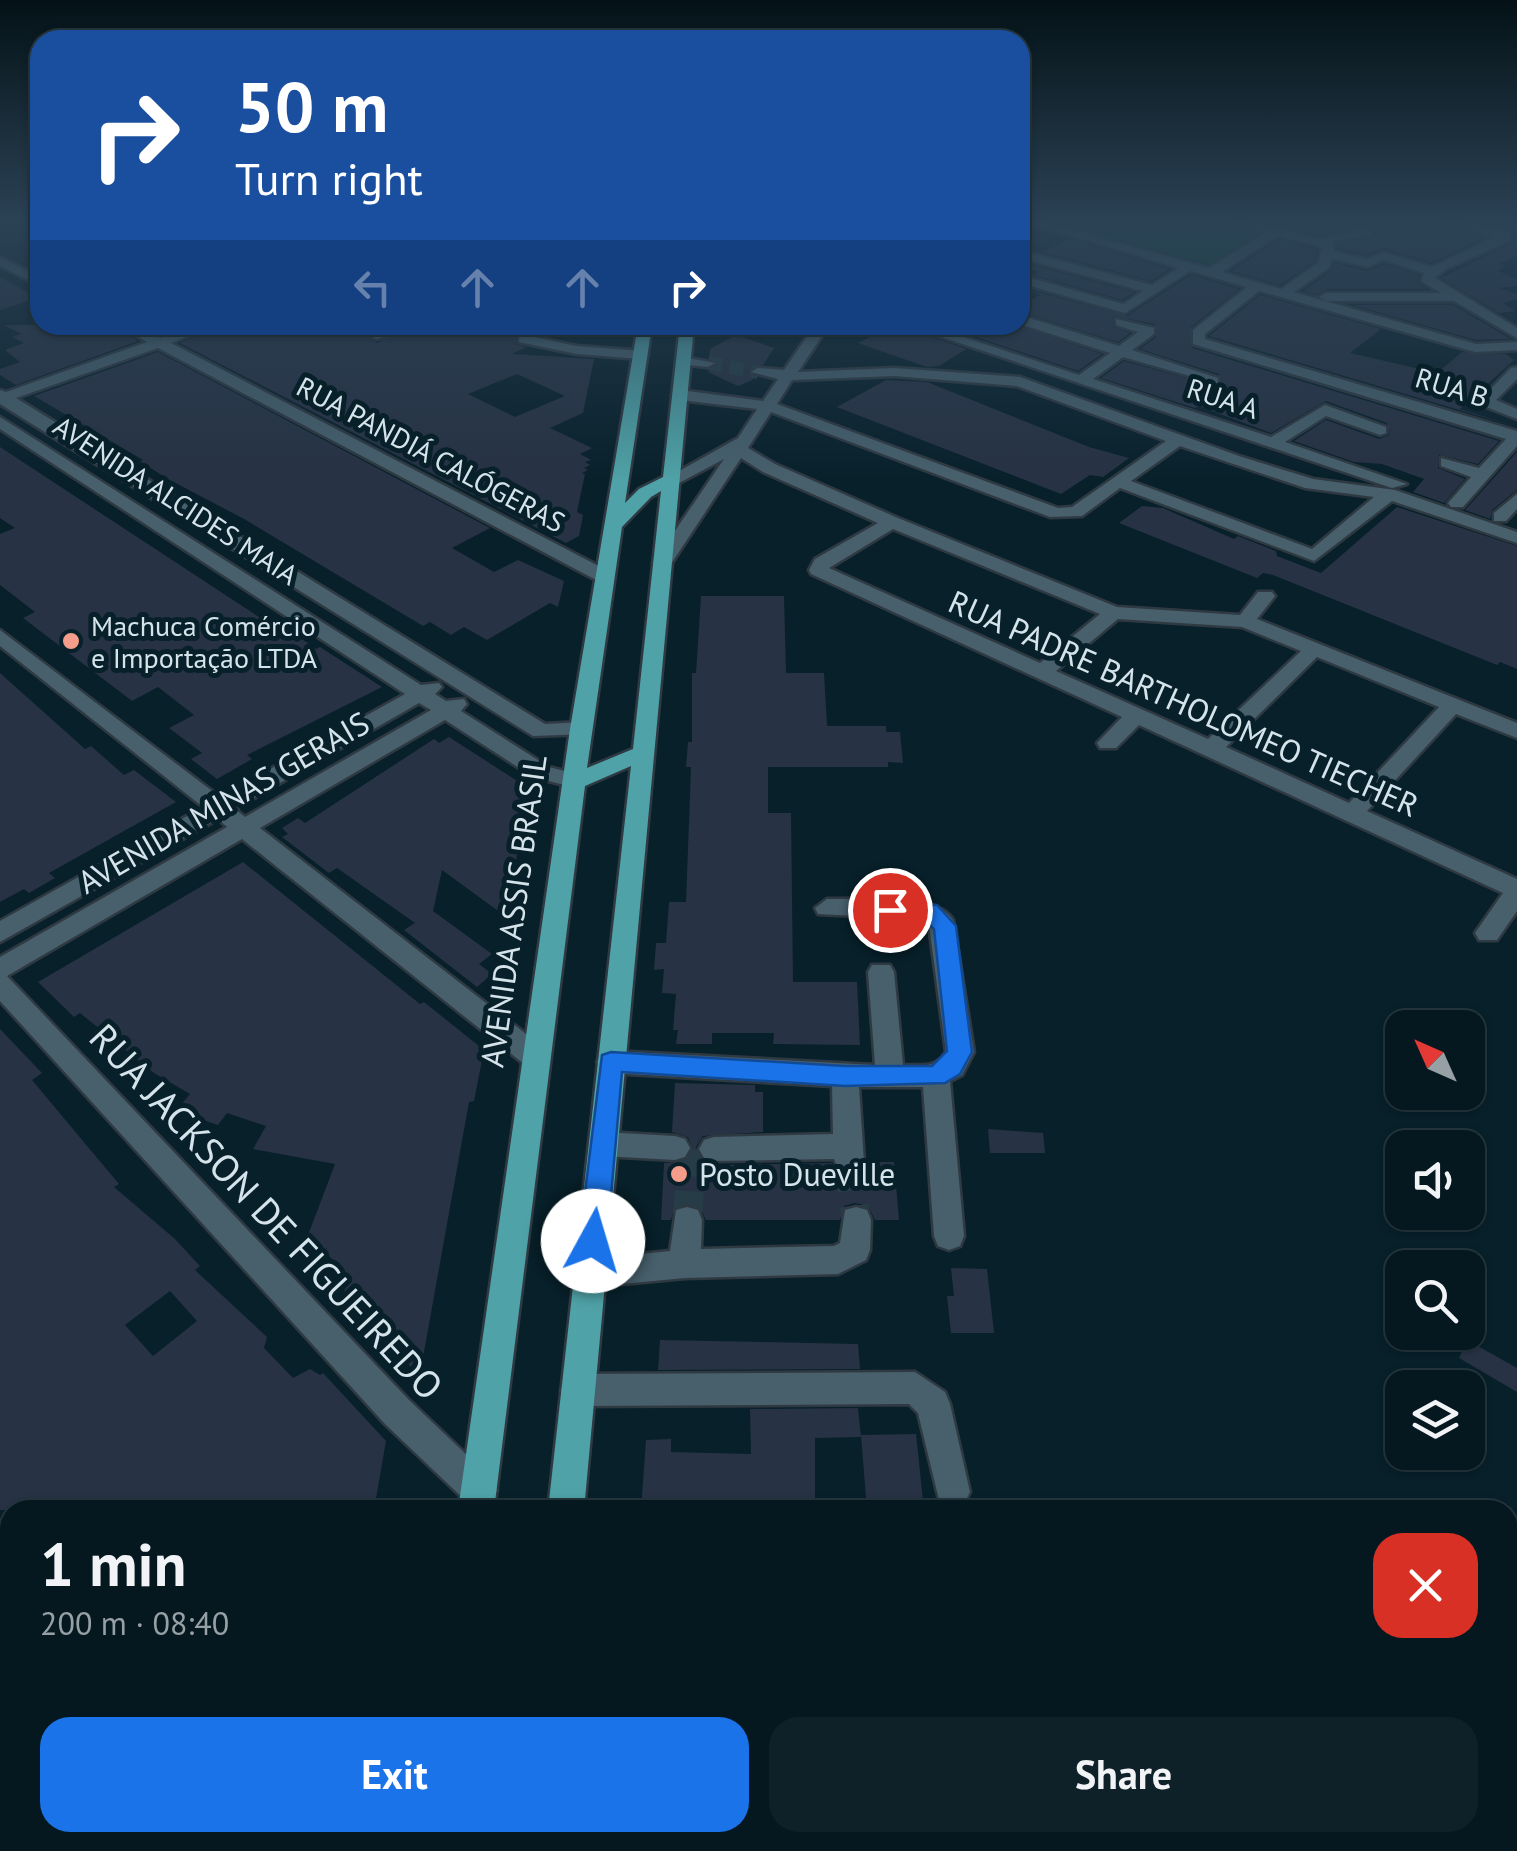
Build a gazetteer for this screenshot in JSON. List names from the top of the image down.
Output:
{
  "streets": {
    "main road": ["AVENIDA ASSIS BRASIL"],
    "street": [
      "RUA B",
      "RUA A",
      "RUA PANDIÁ CALÓGERAS",
      "AVENIDA ALCIDES MAIA",
      "RUA PADRE BARTHOLOMEO TIECHER",
      "AVENIDA MINAS GERAIS",
      "RUA JACKSON DE FIGUEIREDO"
    ]
  },
  "crossings": [
    ["RUA PANDIÁ CALÓGERAS", "AVENIDA ASSIS BRASIL"],
    ["AVENIDA ALCIDES MAIA", "AVENIDA MINAS GERAIS"],
    ["AVENIDA ALCIDES MAIA", "AVENIDA ASSIS BRASIL"],
    ["AVENIDA ASSIS BRASIL", "RUA JACKSON DE FIGUEIREDO"]
  ],
  "places": ["Machuca Comércio e Importação LTDA", "Posto Dueville"],
  "north": "top left",
  "page": {
    "turn": ["50 m", "Turn right"],
    "heading": ["1 min", "200 m · 08:40"],
    "buttons": ["Exit", "Share"]
  }
}
